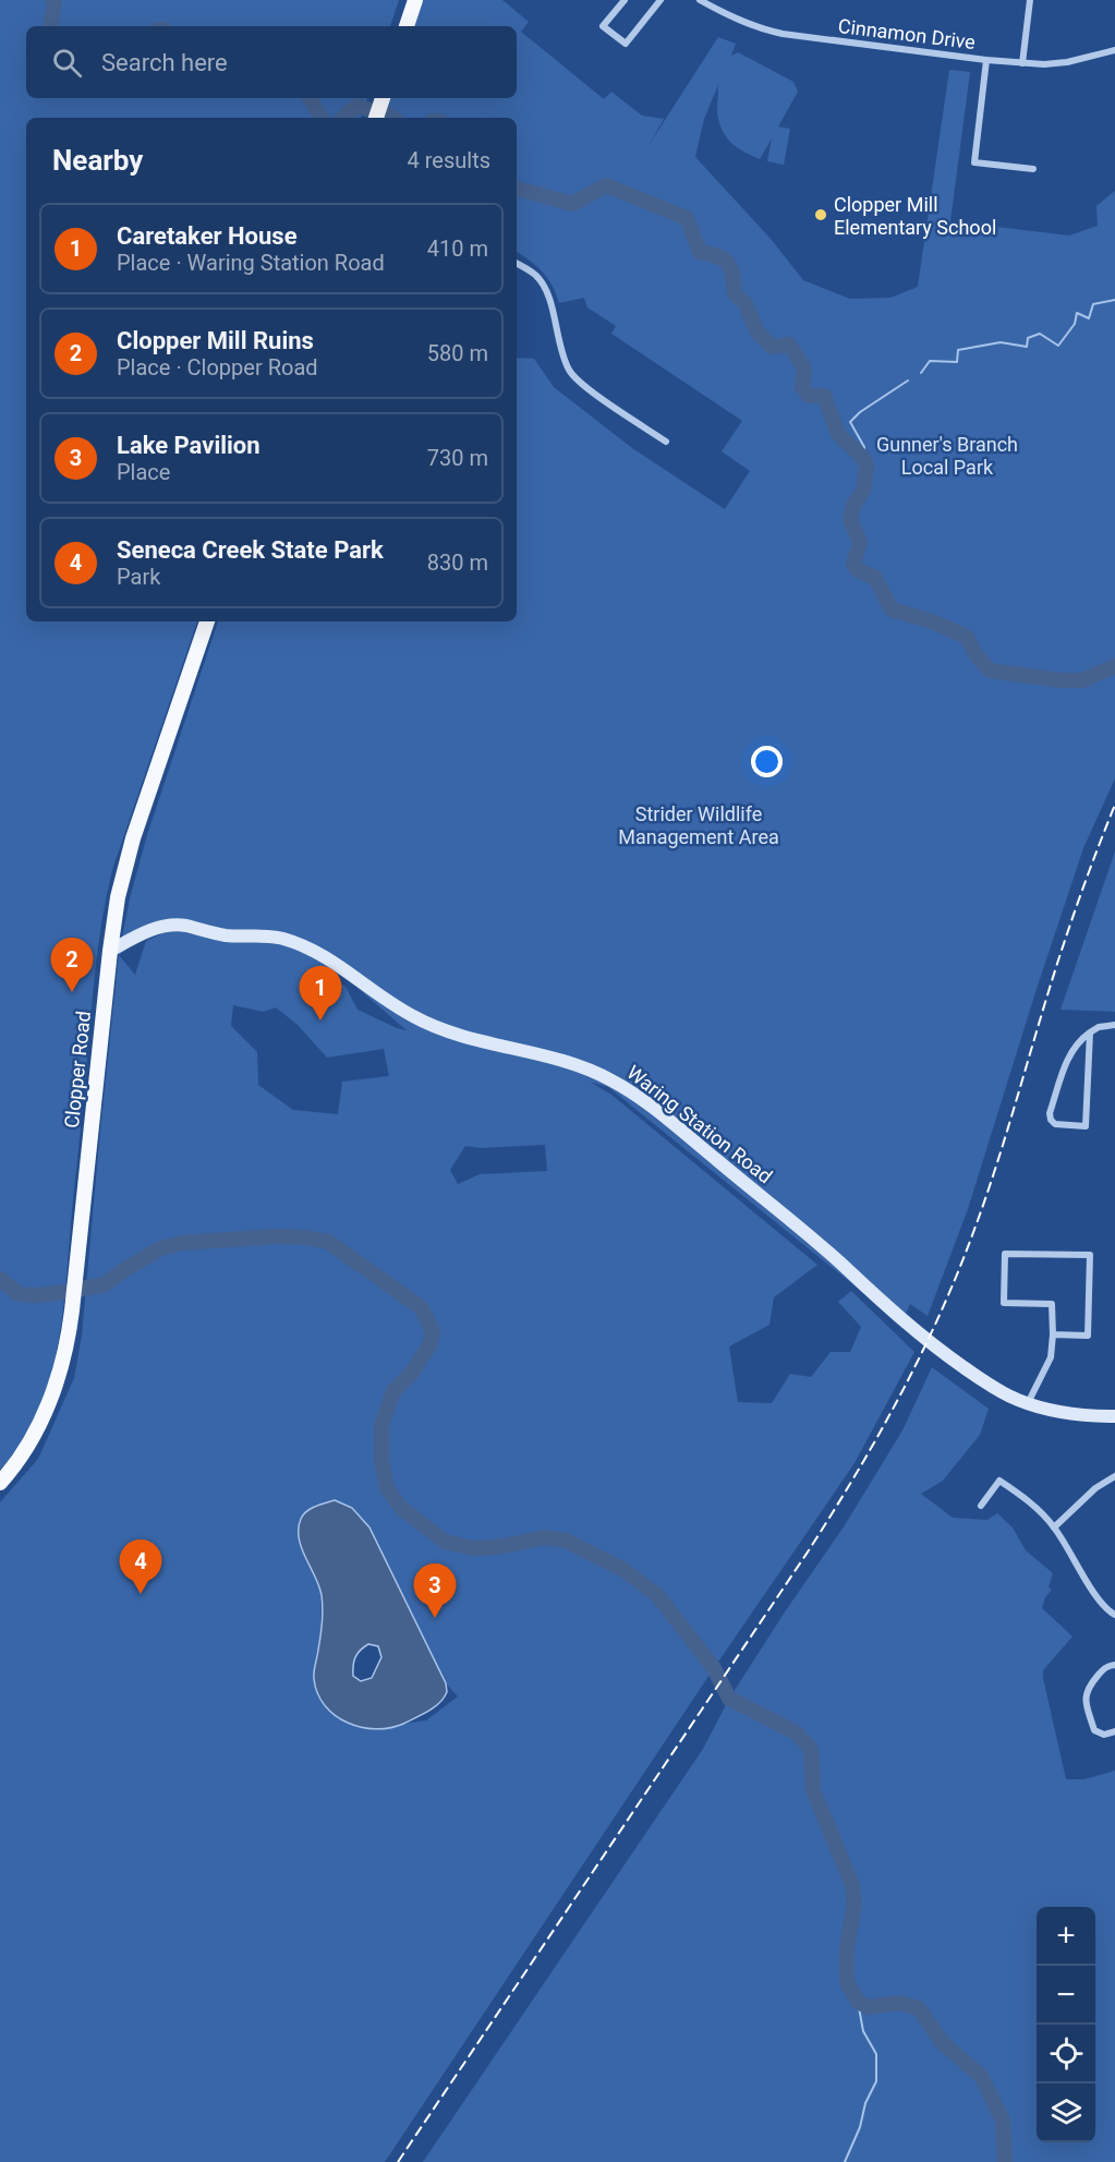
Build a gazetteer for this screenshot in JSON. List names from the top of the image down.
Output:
{
  "streets": {
    "main road": ["Clopper Road"],
    "street": ["Cinnamon Drive", "Waring Station Road"]
  },
  "crossings": [
    ["Clopper Road", "Waring Station Road"]
  ],
  "parks": ["Gunner's Branch Local Park", "Strider Wildlife Management Area"],
  "places": ["Clopper Mill Elementary School"],
  "page": {
    "search": "Search here",
    "heading": ["Nearby", "4 results"],
    "list": [
      {
        "mark": "1",
        "name": "Caretaker House",
        "note": "Place · Waring Station Road",
        "value": "410 m"
      },
      {
        "mark": "2",
        "name": "Clopper Mill Ruins",
        "note": "Place · Clopper Road",
        "value": "580 m"
      },
      {
        "mark": "3",
        "name": "Lake Pavilion",
        "note": "Place",
        "value": "730 m"
      },
      {
        "mark": "4",
        "name": "Seneca Creek State Park",
        "note": "Park",
        "value": "830 m"
      }
    ],
    "pins": [
      "2",
      "1",
      "4",
      "3"
    ],
    "map_buttons": ["+", "−"]
  }
}
